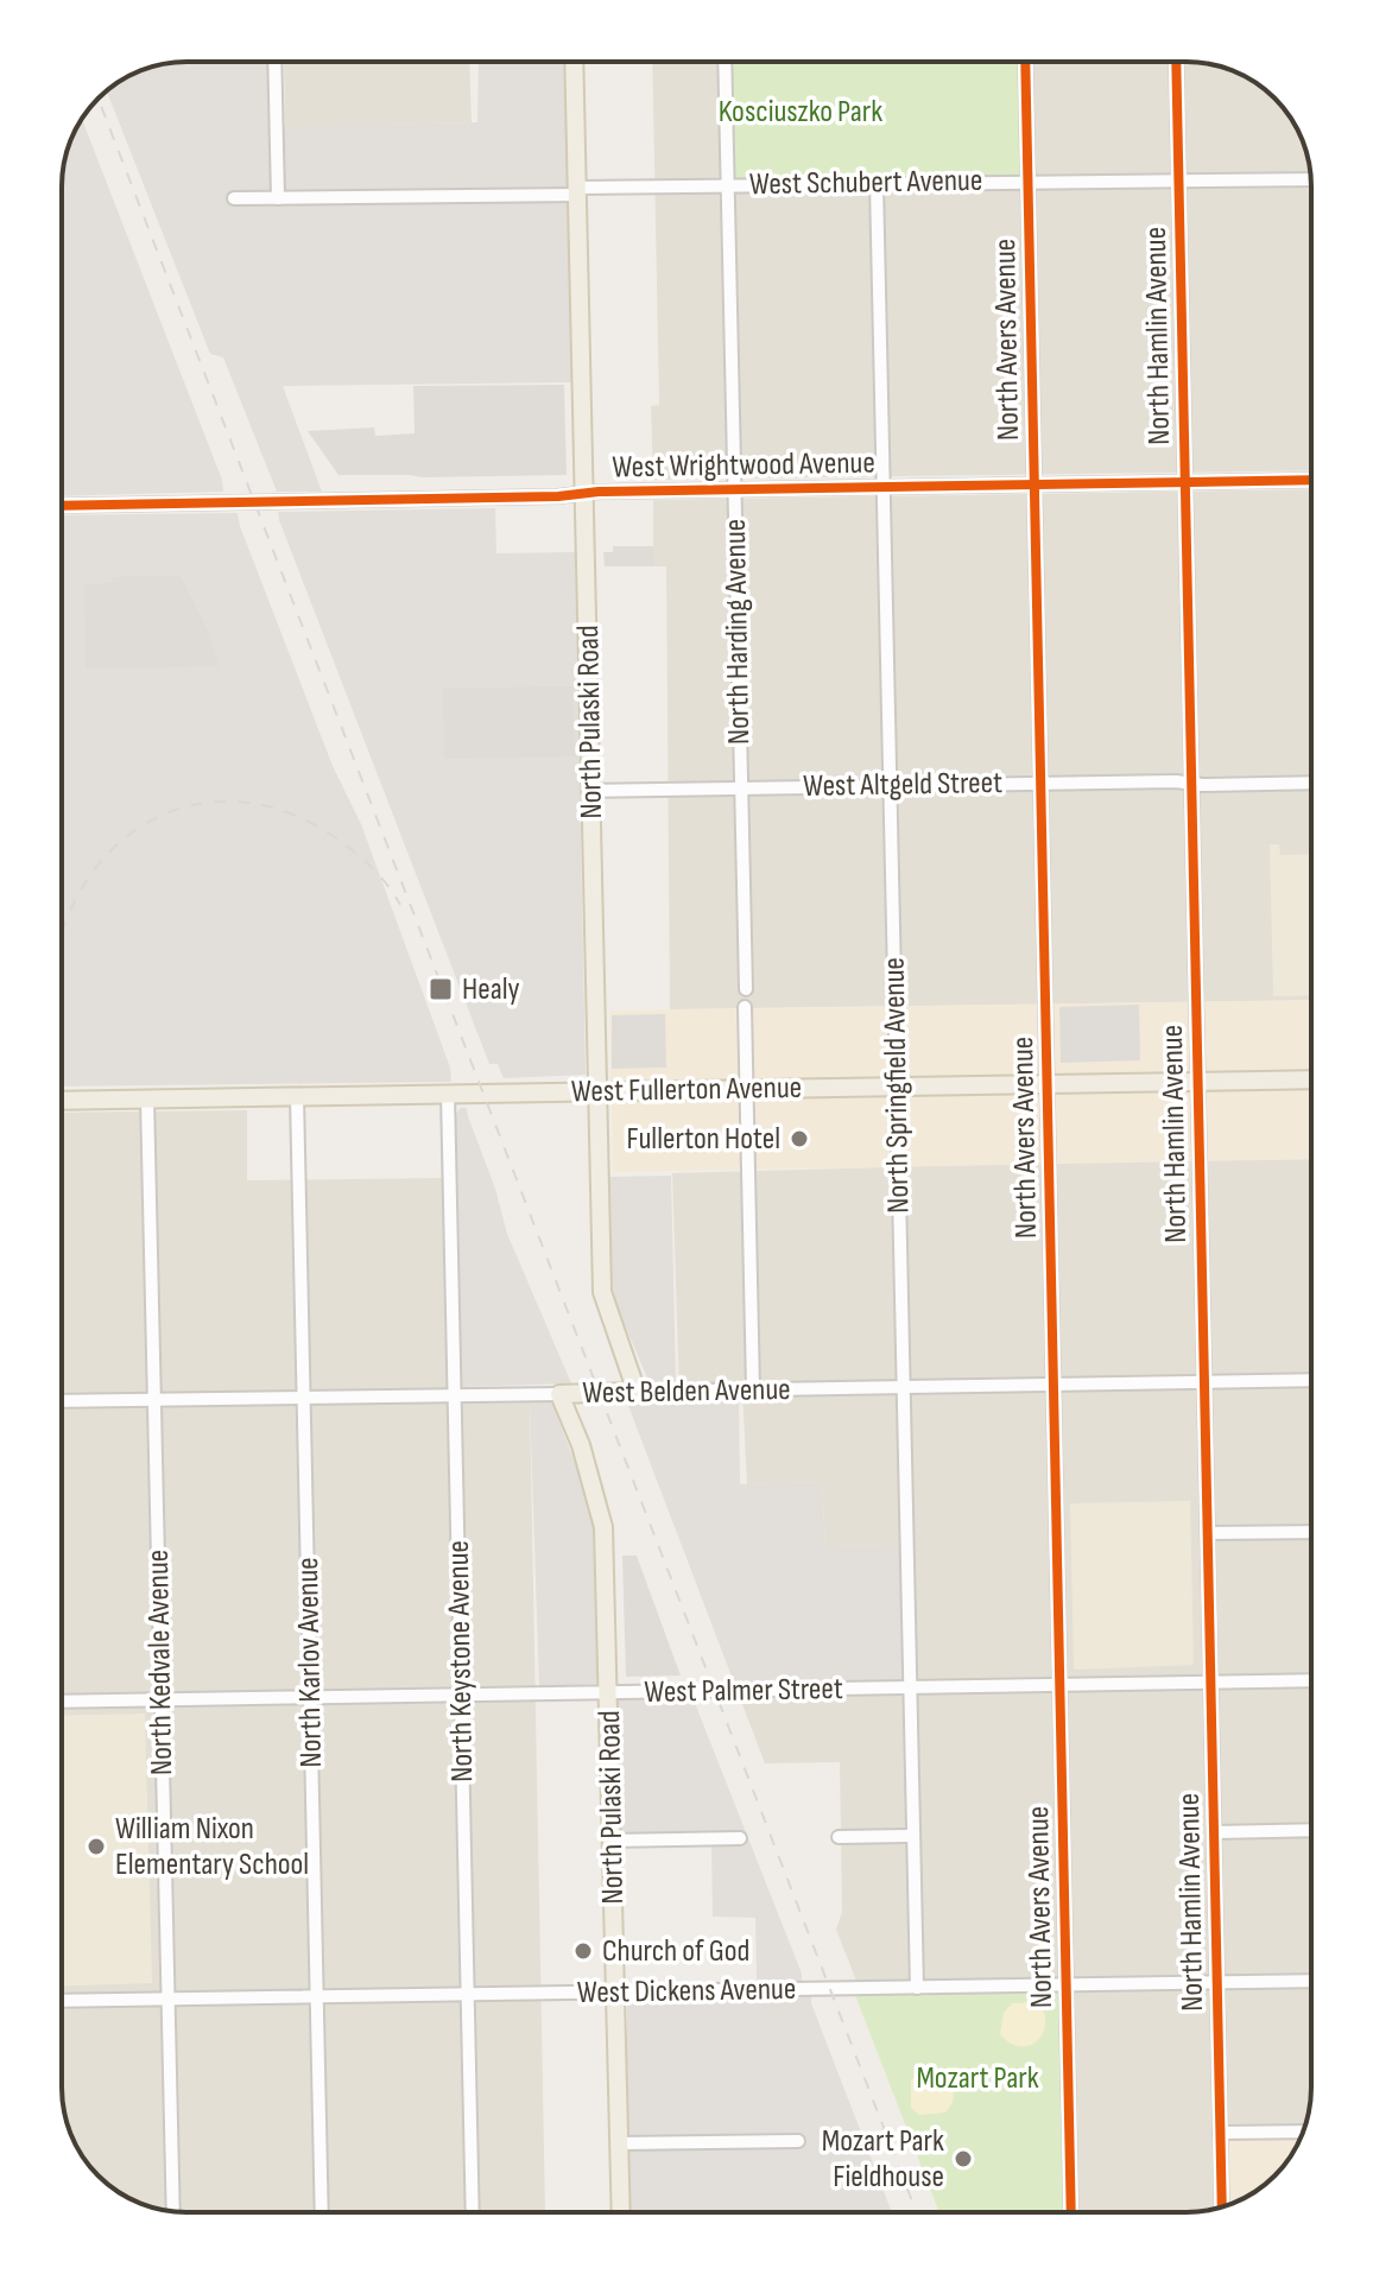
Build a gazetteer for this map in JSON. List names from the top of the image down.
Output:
{
  "streets": {
    "main road": ["North Pulaski Road", "West Fullerton Avenue", "West Belden Avenue"],
    "street": [
      "West Schubert Avenue",
      "North Hamlin Avenue",
      "North Avers Avenue",
      "West Wrightwood Avenue",
      "North Harding Avenue",
      "West Altgeld Street",
      "North Springfield Avenue",
      "North Keystone Avenue",
      "North Kedvale Avenue",
      "North Karlov Avenue",
      "West Palmer Street",
      "West Dickens Avenue"
    ]
  },
  "crossings": [
    ["West Schubert Avenue", "North Hamlin Avenue"],
    ["West Schubert Avenue", "North Avers Avenue"],
    ["West Schubert Avenue", "North Harding Avenue"],
    ["West Schubert Avenue", "North Pulaski Road"],
    ["West Schubert Avenue", "North Springfield Avenue"],
    ["North Hamlin Avenue", "West Wrightwood Avenue"],
    ["North Hamlin Avenue", "West Altgeld Street"],
    ["North Hamlin Avenue", "West Fullerton Avenue"],
    ["North Hamlin Avenue", "West Belden Avenue"],
    ["North Hamlin Avenue", "West Palmer Street"],
    ["North Hamlin Avenue", "West Dickens Avenue"],
    ["North Avers Avenue", "West Wrightwood Avenue"],
    ["North Avers Avenue", "West Altgeld Street"],
    ["North Avers Avenue", "West Fullerton Avenue"],
    ["North Avers Avenue", "West Belden Avenue"],
    ["North Avers Avenue", "West Palmer Street"],
    ["North Avers Avenue", "West Dickens Avenue"],
    ["West Wrightwood Avenue", "North Harding Avenue"],
    ["West Wrightwood Avenue", "North Pulaski Road"],
    ["West Wrightwood Avenue", "North Springfield Avenue"],
    ["North Harding Avenue", "West Altgeld Street"],
    ["North Pulaski Road", "West Altgeld Street"],
    ["North Pulaski Road", "West Fullerton Avenue"],
    ["North Pulaski Road", "West Belden Avenue"],
    ["North Pulaski Road", "West Palmer Street"],
    ["North Pulaski Road", "West Dickens Avenue"],
    ["West Altgeld Street", "North Springfield Avenue"],
    ["North Springfield Avenue", "West Fullerton Avenue"],
    ["North Springfield Avenue", "West Belden Avenue"],
    ["North Springfield Avenue", "West Palmer Street"],
    ["North Springfield Avenue", "West Dickens Avenue"],
    ["West Fullerton Avenue", "North Keystone Avenue"],
    ["West Fullerton Avenue", "North Kedvale Avenue"],
    ["West Fullerton Avenue", "North Karlov Avenue"],
    ["West Belden Avenue", "North Keystone Avenue"],
    ["West Belden Avenue", "North Kedvale Avenue"],
    ["West Belden Avenue", "North Karlov Avenue"],
    ["North Keystone Avenue", "West Palmer Street"],
    ["North Keystone Avenue", "West Dickens Avenue"],
    ["North Kedvale Avenue", "West Palmer Street"],
    ["North Kedvale Avenue", "West Dickens Avenue"],
    ["North Karlov Avenue", "West Palmer Street"],
    ["North Karlov Avenue", "West Dickens Avenue"]
  ],
  "parks": ["Kosciuszko Park", "Mozart Park"],
  "places": {
    "transit": ["Healy"],
    "other": [
      "Fullerton Hotel",
      "William Nixon Elementary School",
      "Church of God",
      "Mozart Park Fieldhouse"
    ]
  }
}
